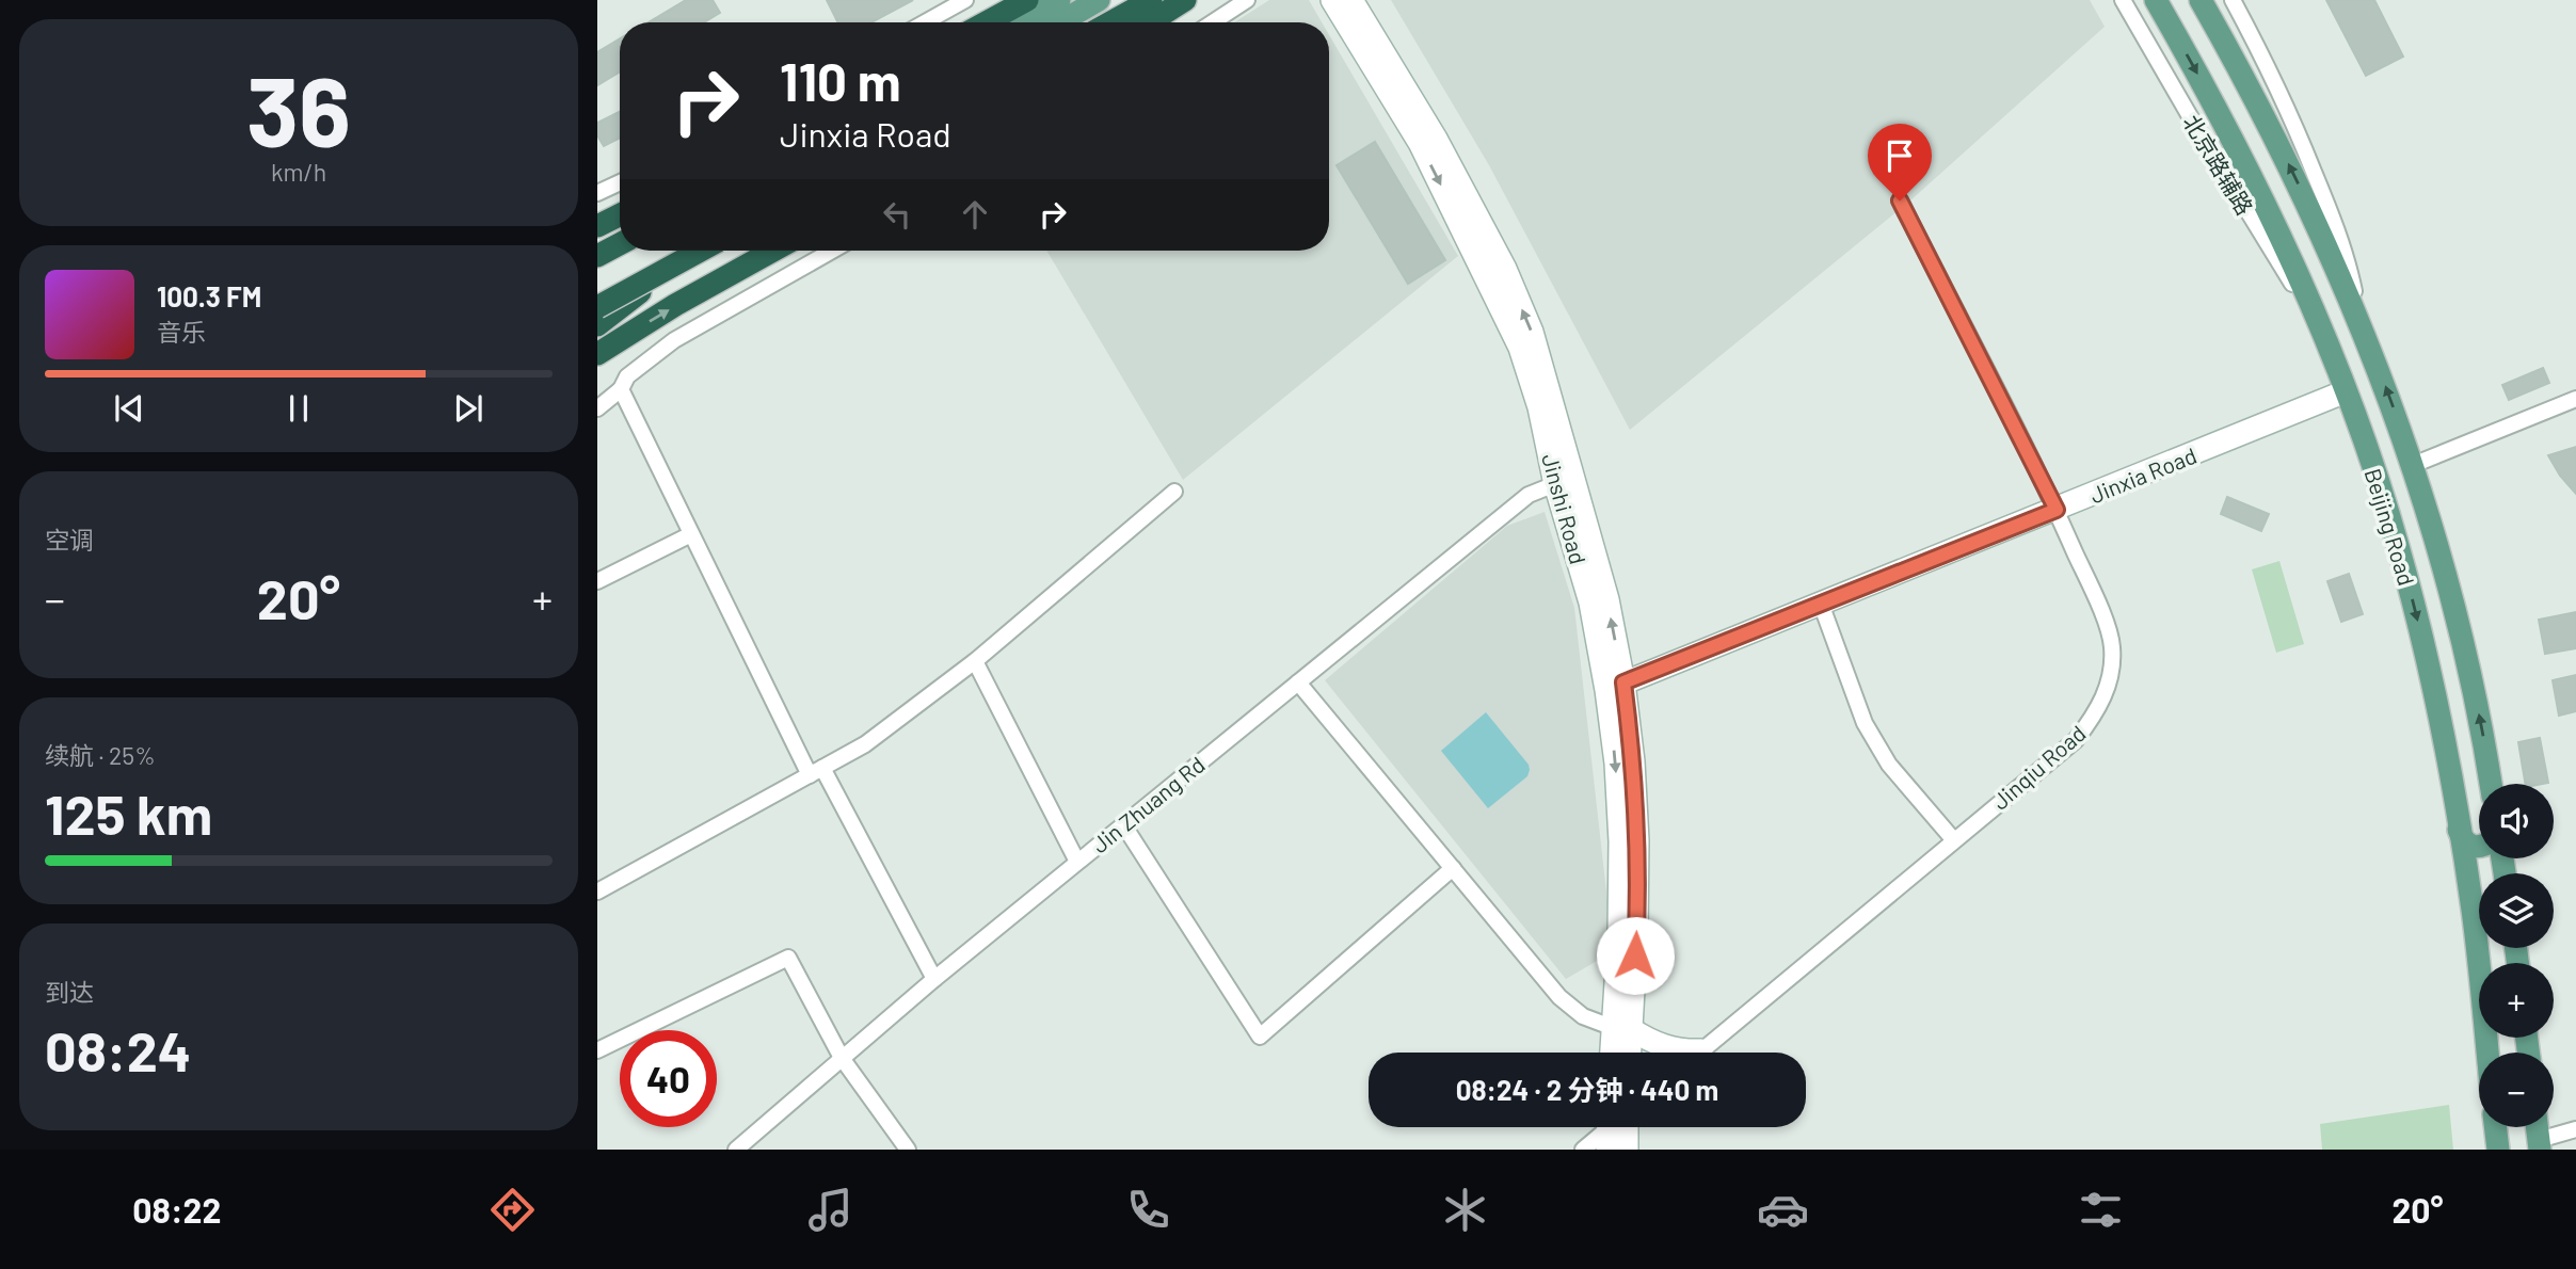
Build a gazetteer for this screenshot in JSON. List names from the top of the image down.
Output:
{
  "streets": {
    "main road": ["Beijing Road"],
    "street": [
      "北京路辅路",
      "Jinxia Road",
      "Jinshi Road",
      "Jinqiu Road",
      "Jin Zhuang Rd"
    ]
  },
  "crossings": [
    ["北京路辅路", "Beijing Road"],
    ["Jinxia Road", "Jinshi Road"],
    ["Jinxia Road", "Beijing Road"],
    ["Jinxia Road", "Jinqiu Road"],
    ["Jinshi Road", "Jin Zhuang Rd"]
  ],
  "page": {
    "tile": [
      ["36", "km/h"],
      "空调",
      ["续航 · 25%", "125 km"],
      ["到达", "08:24"]
    ],
    "turn": ["110 m", "Jinxia Road"],
    "song": ["100.3 FM", "音乐"],
    "heat": ["−", "20°", "+"],
    "map_buttons": ["+", "−"],
    "limit": "40",
    "trip": "08:24 · 2 分钟 · 440 m",
    "tabs": ["08:22", "20°"]
  }
}
